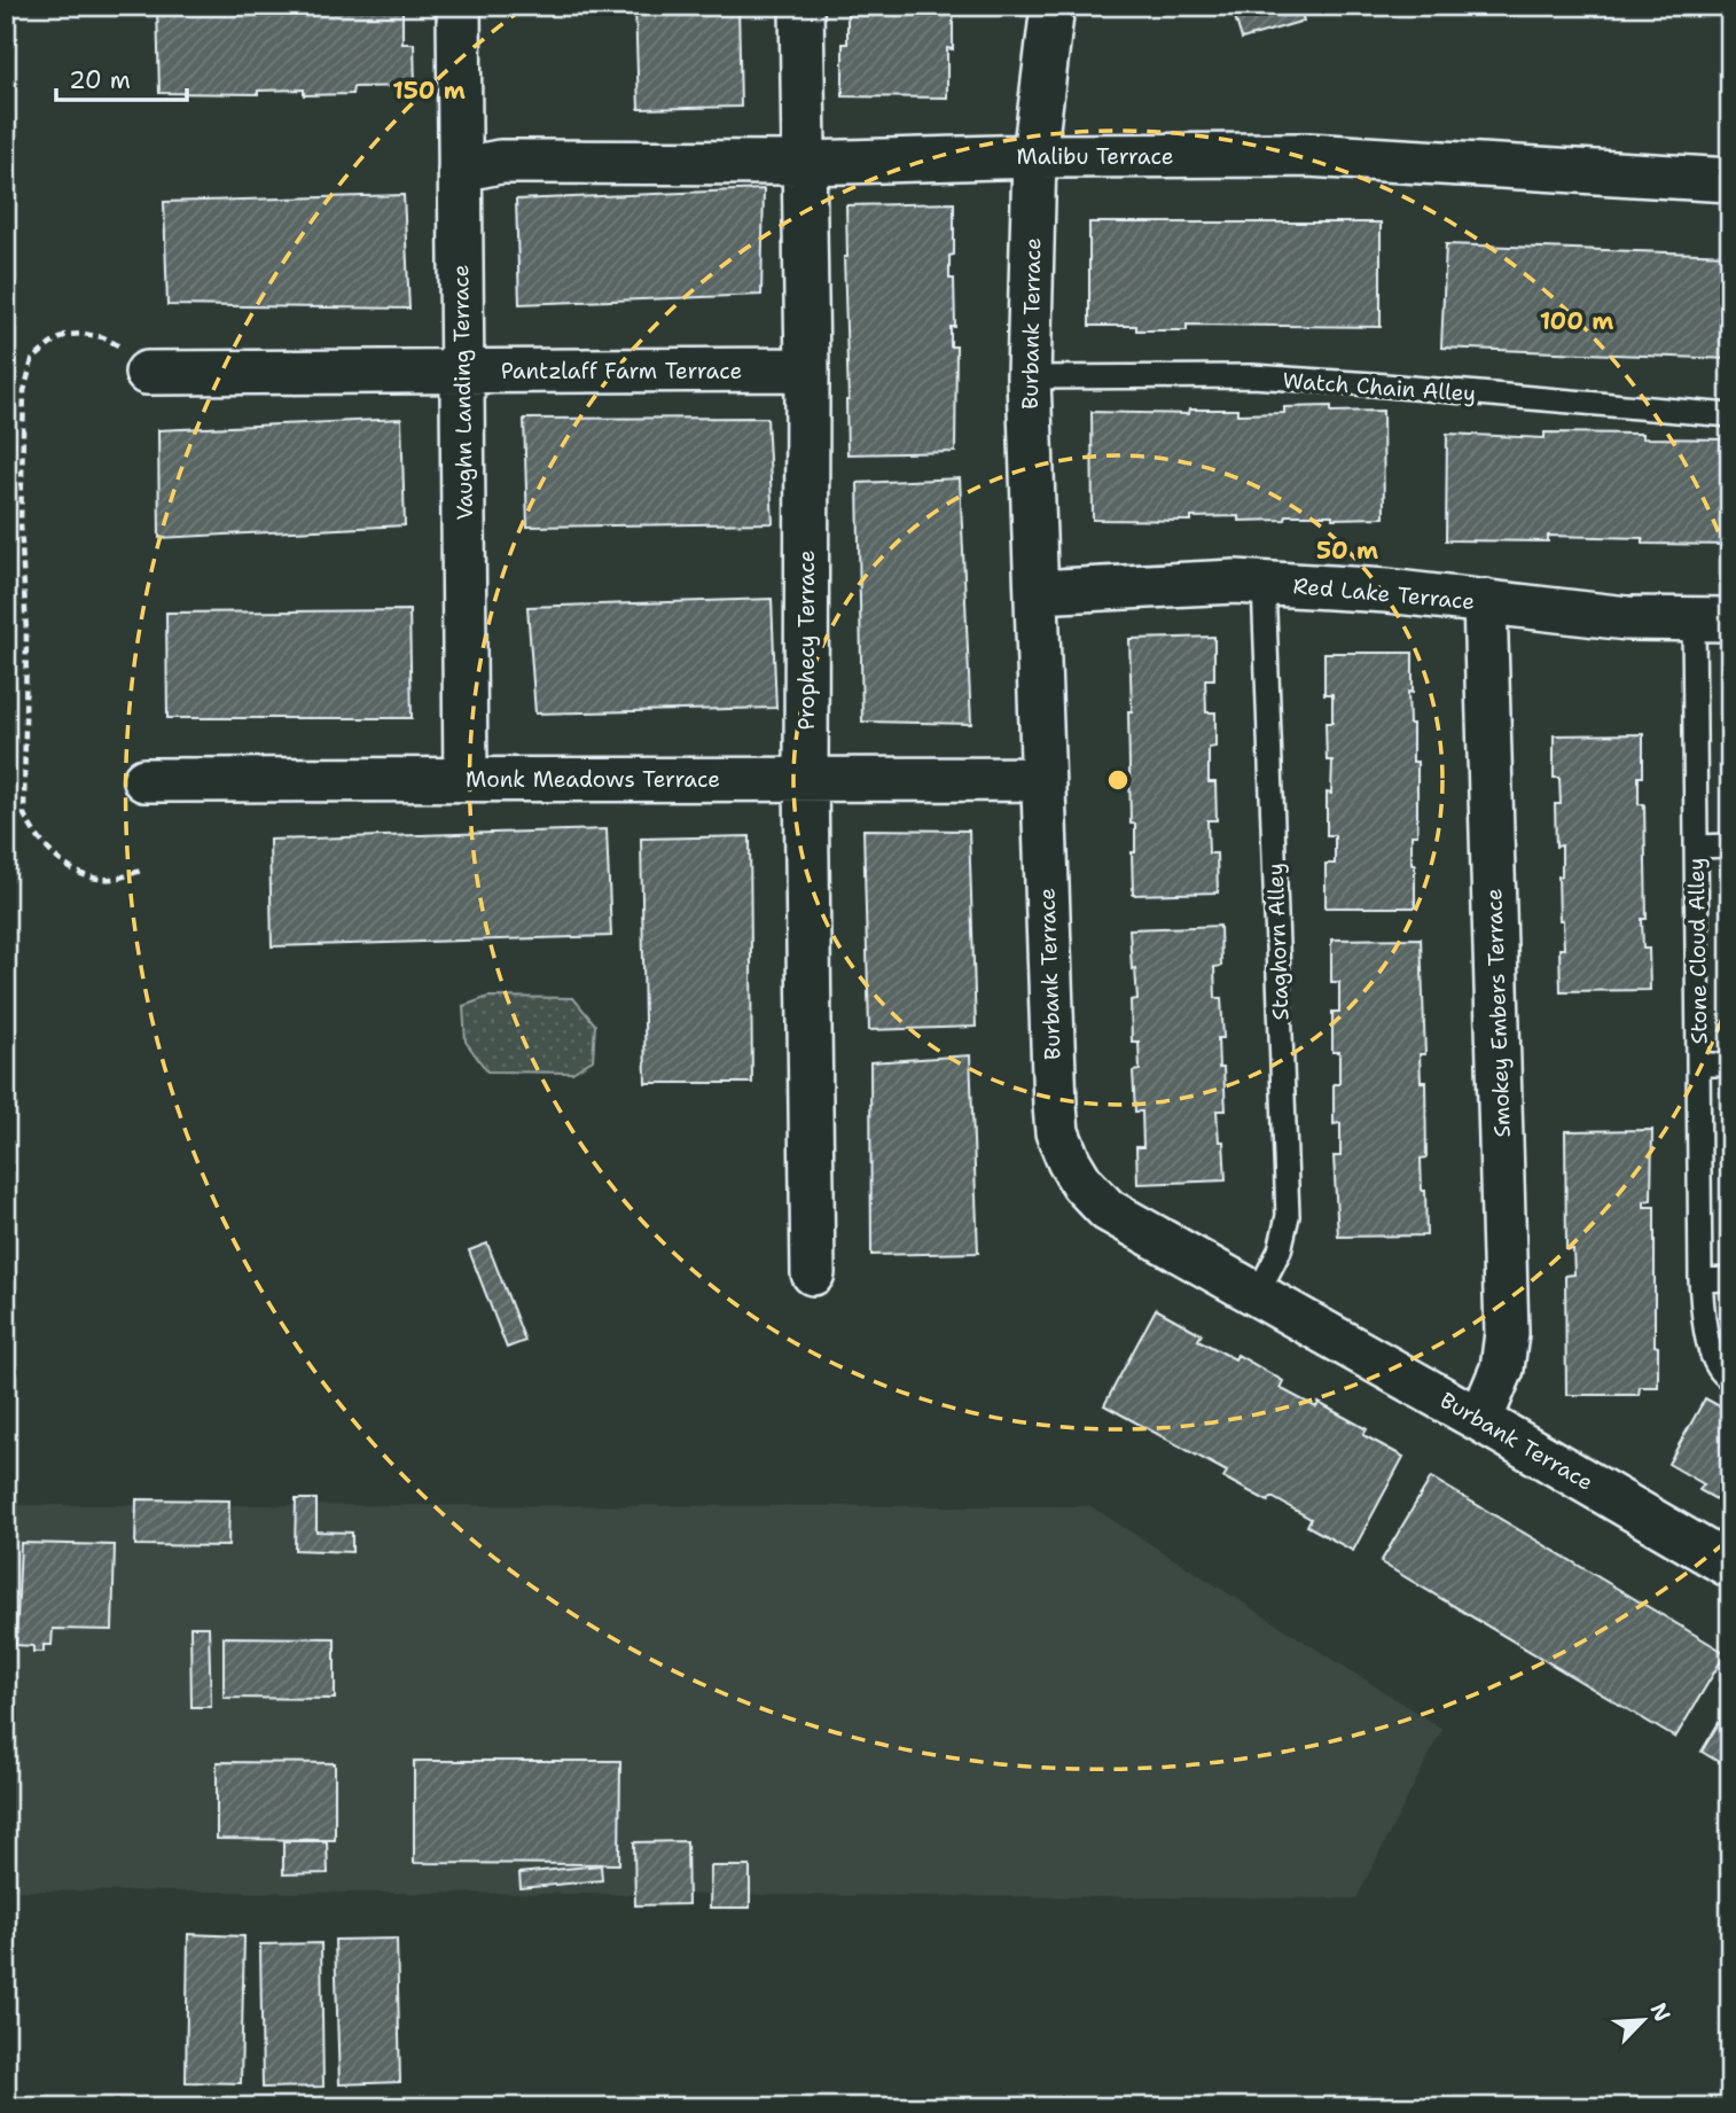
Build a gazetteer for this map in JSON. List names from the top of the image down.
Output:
{
  "streets": {
    "street": [
      "Malibu Terrace",
      "Burbank Terrace",
      "Pantzlaff Farm Terrace",
      "Vaughn Landing Terrace",
      "Red Lake Terrace",
      "Prophecy Terrace",
      "Monk Meadows Terrace",
      "Smokey Embers Terrace"
    ],
    "lane": ["Watch Chain Alley", "Staghorn Alley", "Stone Cloud Alley"]
  },
  "crossings": [
    ["Malibu Terrace", "Burbank Terrace"],
    ["Malibu Terrace", "Vaughn Landing Terrace"],
    ["Malibu Terrace", "Prophecy Terrace"],
    ["Burbank Terrace", "Watch Chain Alley"],
    ["Burbank Terrace", "Red Lake Terrace"],
    ["Burbank Terrace", "Monk Meadows Terrace"],
    ["Burbank Terrace", "Staghorn Alley"],
    ["Burbank Terrace", "Smokey Embers Terrace"],
    ["Pantzlaff Farm Terrace", "Vaughn Landing Terrace"],
    ["Pantzlaff Farm Terrace", "Prophecy Terrace"],
    ["Vaughn Landing Terrace", "Monk Meadows Terrace"],
    ["Red Lake Terrace", "Staghorn Alley"],
    ["Red Lake Terrace", "Stone Cloud Alley"],
    ["Red Lake Terrace", "Smokey Embers Terrace"],
    ["Prophecy Terrace", "Monk Meadows Terrace"]
  ],
  "scale_bar": "20 m",
  "north": "top right",
  "rings": ["150 m", "100 m", "50 m"]
}
